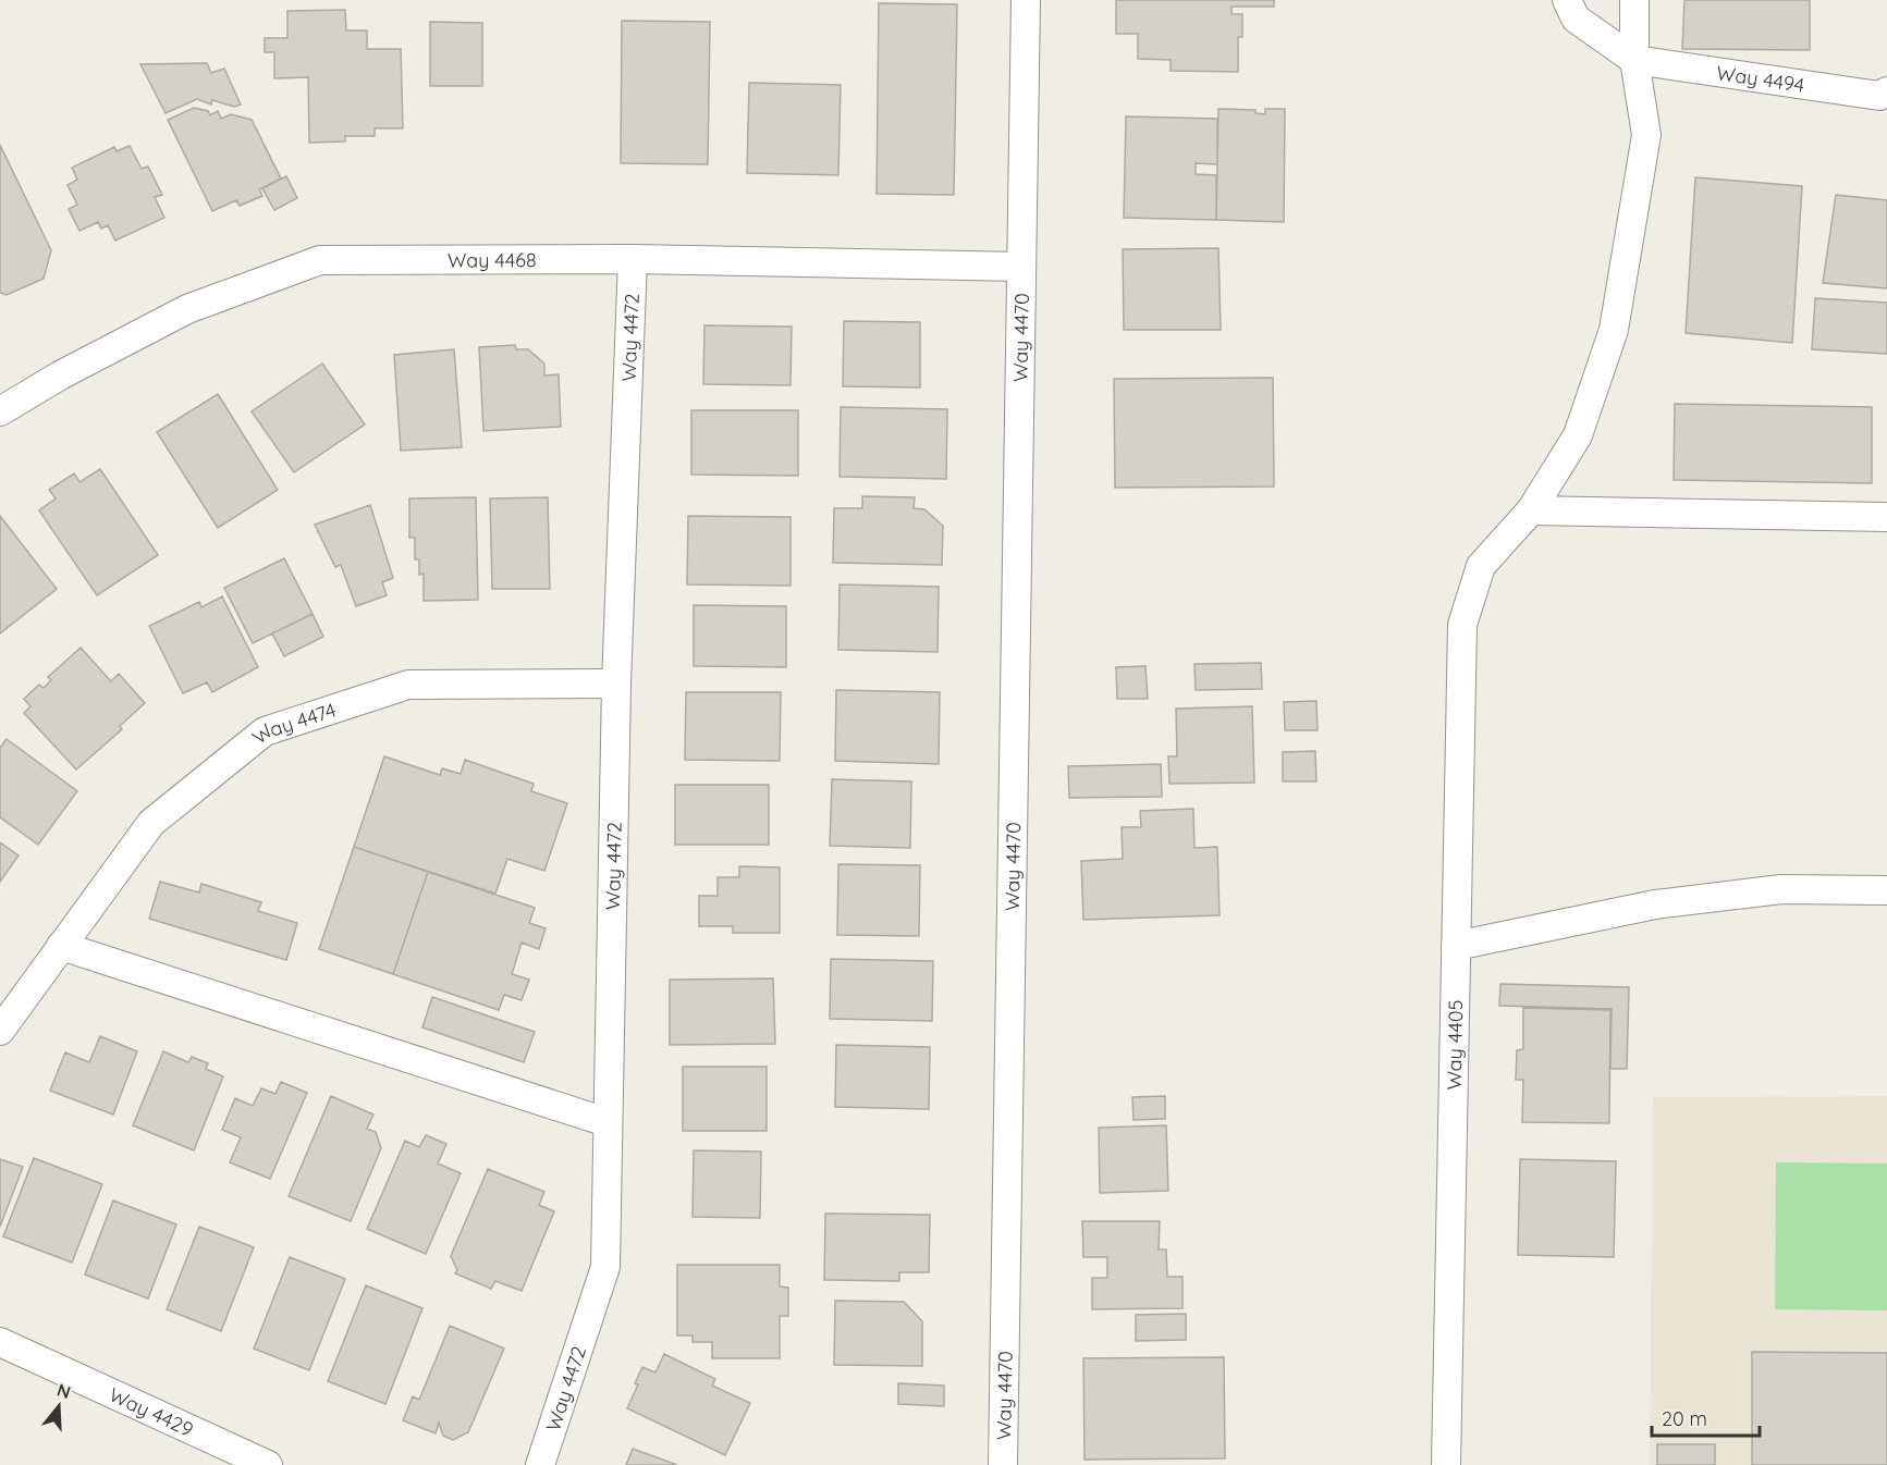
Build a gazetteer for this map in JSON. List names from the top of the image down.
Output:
{
  "streets": {
    "street": [
      "Way 4494",
      "Way 4468",
      "Way 4470",
      "Way 4472",
      "Way 4474",
      "Way 4405",
      "Way 4429"
    ]
  },
  "crossings": [
    ["Way 4494", "Way 4405"],
    ["Way 4468", "Way 4470"],
    ["Way 4468", "Way 4472"],
    ["Way 4472", "Way 4474"]
  ],
  "scale_bar": "20 m",
  "north": "top"
}
